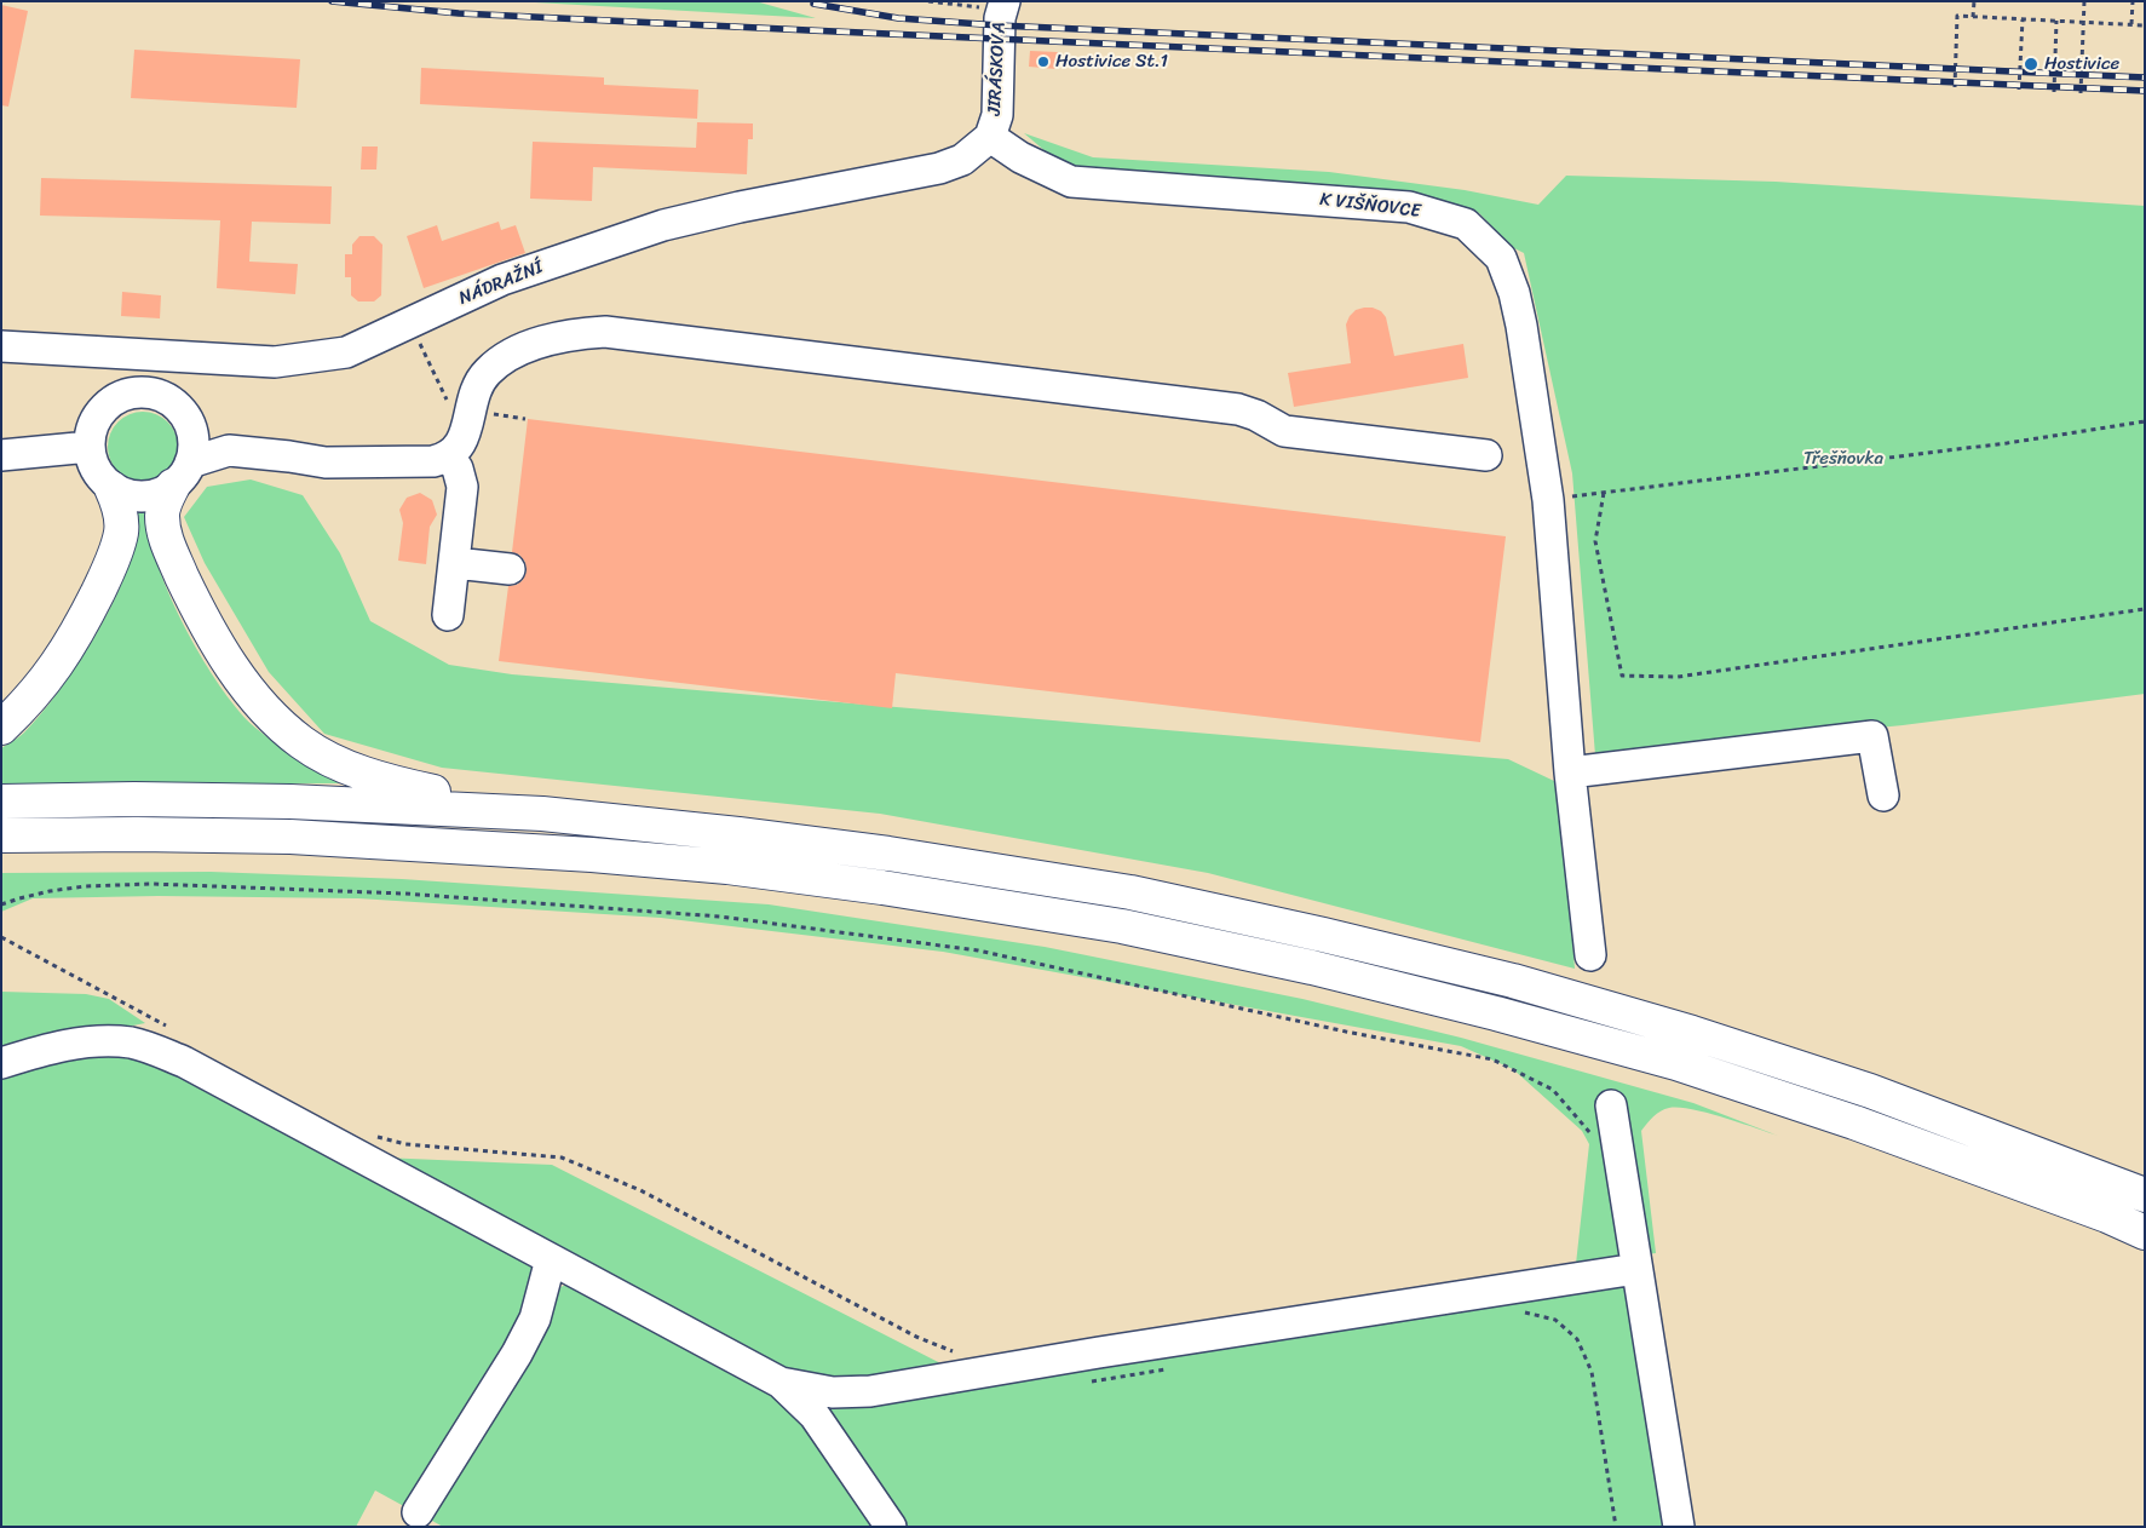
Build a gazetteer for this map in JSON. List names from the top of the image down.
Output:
{
  "streets": {
    "street": ["JIRÁSKOVA", "K VIŠŇOVCE", "NÁDRAŽNÍ"]
  },
  "crossings": [
    ["JIRÁSKOVA", "K VIŠŇOVCE"],
    ["JIRÁSKOVA", "NÁDRAŽNÍ"],
    ["K VIŠŇOVCE", "NÁDRAŽNÍ"]
  ],
  "parks": ["Třešňovka"],
  "places": ["Hostivice St.1", "Hostivice"]
}
